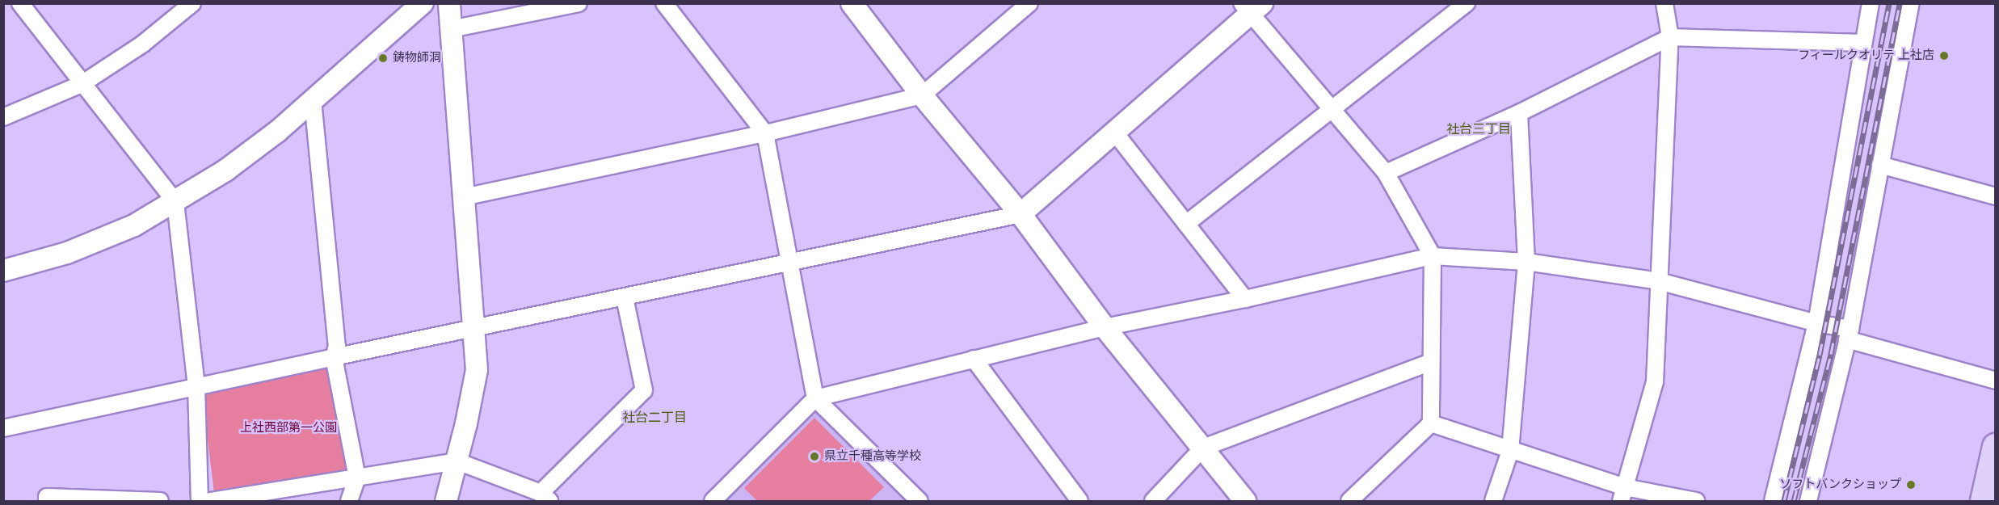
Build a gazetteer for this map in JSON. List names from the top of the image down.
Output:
{
  "districts": ["社台三丁目", "社台二丁目"],
  "parks": ["上社西部第一公園"],
  "places": [
    "フィールクオリテ 上社店",
    "鋳物師洞",
    "県立千種高等学校",
    "ソフトバンクショップ"
  ]
}
